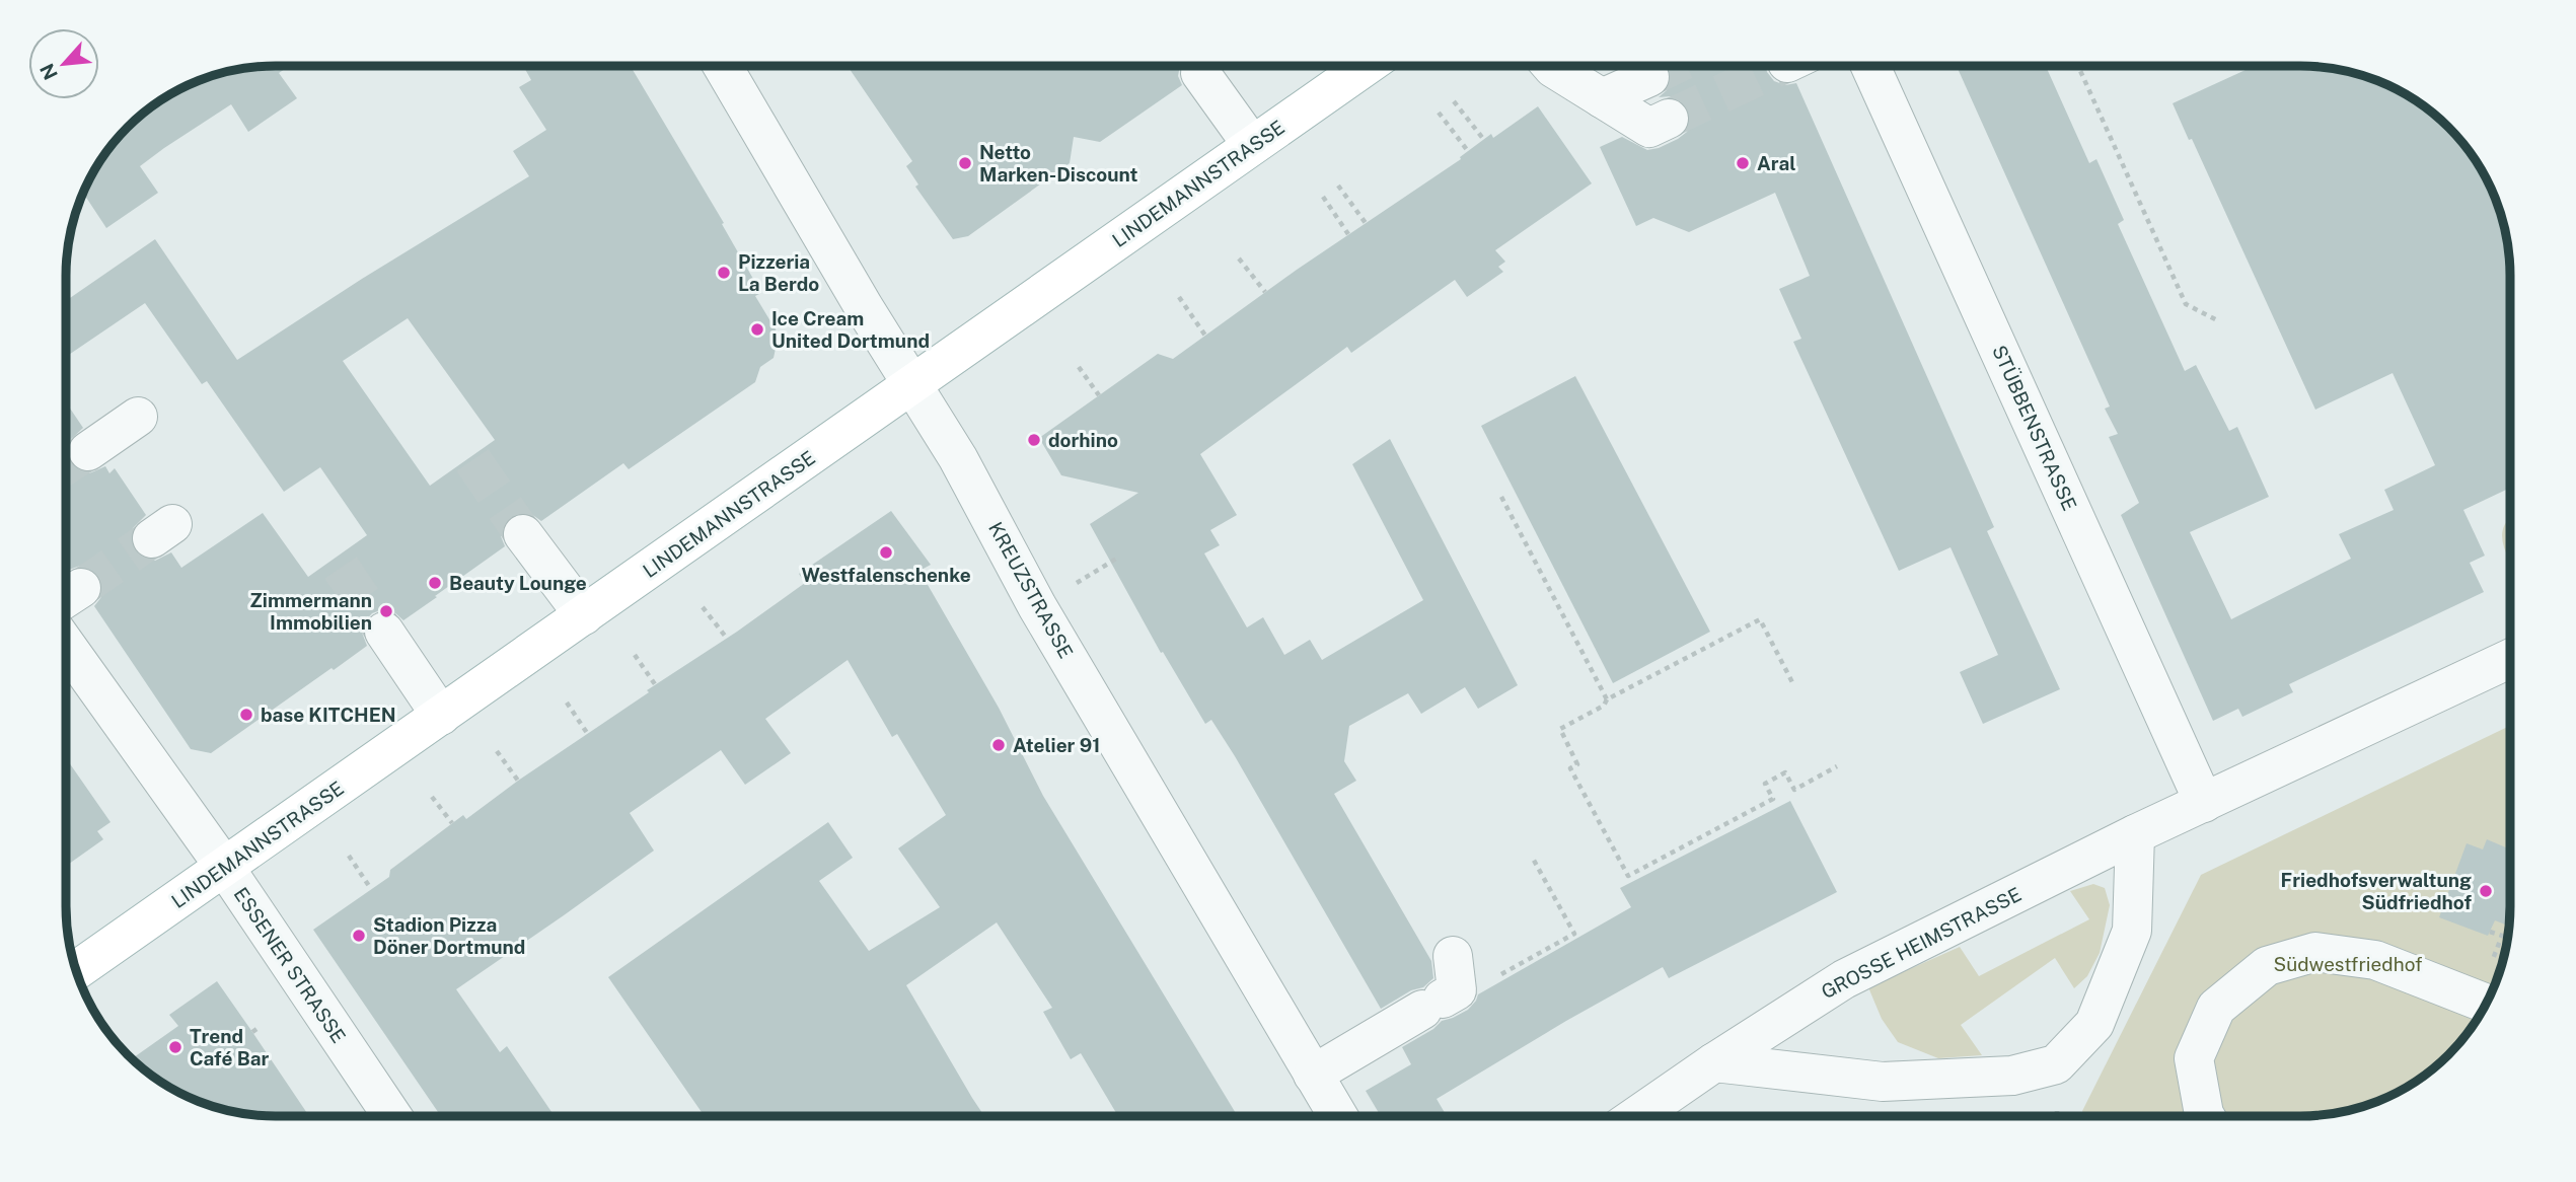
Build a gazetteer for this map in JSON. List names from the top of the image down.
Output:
{
  "streets": {
    "main road": ["LINDEMANNSTRASSE"],
    "street": [
      "STÜBBENSTRASSE",
      "KREUZSTRASSE",
      "GROSSE HEIMSTRASSE",
      "ESSENER STRASSE"
    ]
  },
  "crossings": [
    ["LINDEMANNSTRASSE", "KREUZSTRASSE"],
    ["LINDEMANNSTRASSE", "ESSENER STRASSE"],
    ["STÜBBENSTRASSE", "GROSSE HEIMSTRASSE"]
  ],
  "parks": ["Südwestfriedhof"],
  "places": [
    "Netto Marken-Discount",
    "Aral",
    "Pizzeria La Berdo",
    "Ice Cream United Dortmund",
    "dorhino",
    "Westfalenschenke",
    "Beauty Lounge",
    "Zimmermann Immobilien",
    "base KITCHEN",
    "Atelier 91",
    "Friedhofsverwaltung Südfriedhof",
    "Stadion Pizza Döner Dortmund",
    "Trend Café Bar"
  ],
  "north": "bottom left"
}
